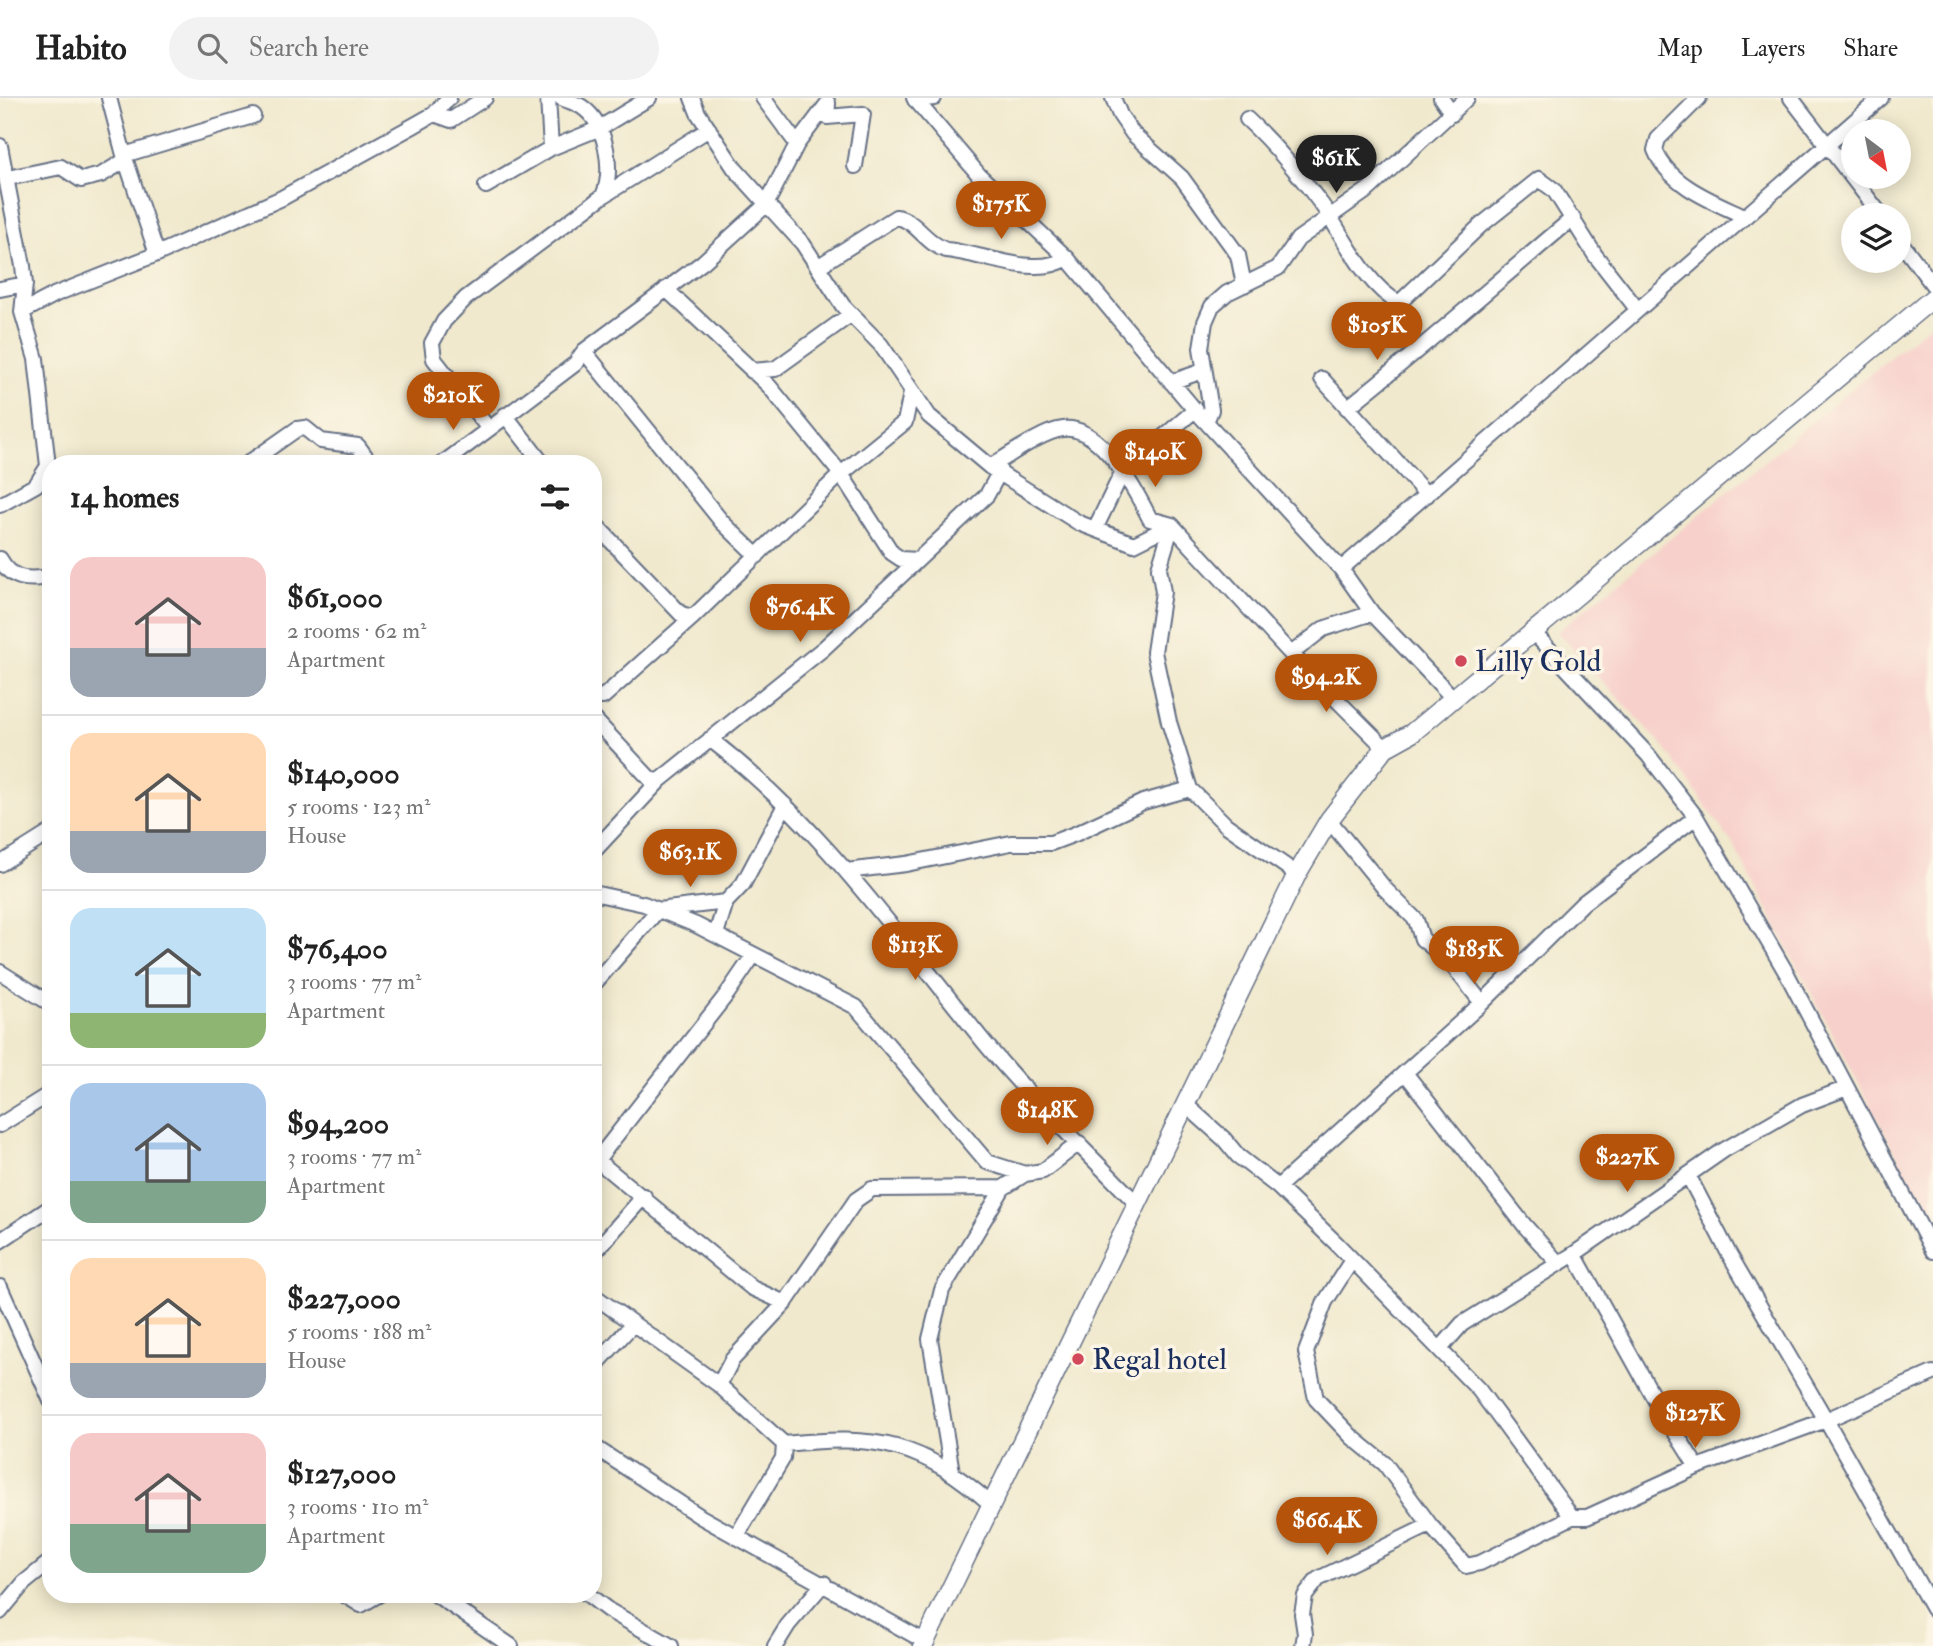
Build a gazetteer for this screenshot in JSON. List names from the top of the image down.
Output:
{
  "places": ["Lilly Gold", "Regal hotel"],
  "north": "bottom right",
  "page": {
    "header": "Habito",
    "search": "Search here",
    "nav": ["Map", "Layers", "Share"],
    "price": [
      "$61K",
      "$175K",
      "$105K",
      "$210K",
      "$140K",
      "$76.4K",
      "$94.2K",
      "$63.1K",
      "$113K",
      "$185K",
      "$148K",
      "$227K",
      "$127K",
      "$66.4K"
    ],
    "heading": "14 homes",
    "list": [
      {
        "name": "$61,000",
        "note": "2 rooms · 62 m² · Apartment"
      },
      {
        "name": "$140,000",
        "note": "5 rooms · 123 m² · House"
      },
      {
        "name": "$76,400",
        "note": "3 rooms · 77 m² · Apartment"
      },
      {
        "name": "$94,200",
        "note": "3 rooms · 77 m² · Apartment"
      },
      {
        "name": "$227,000",
        "note": "5 rooms · 188 m² · House"
      },
      {
        "name": "$127,000",
        "note": "3 rooms · 110 m² · Apartment"
      }
    ]
  }
}
